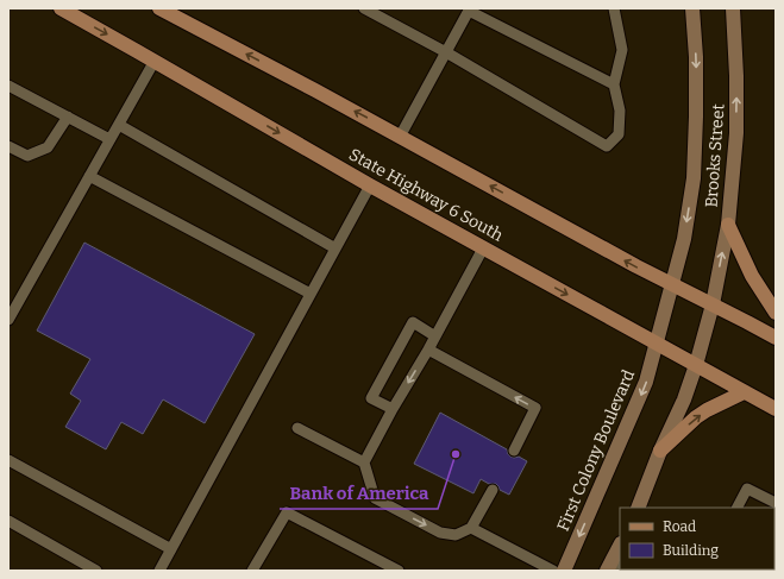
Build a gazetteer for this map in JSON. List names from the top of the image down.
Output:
{
  "streets": {
    "main road": ["Brooks Street", "State Highway 6 South", "First Colony Boulevard"]
  },
  "crossings": [
    ["Brooks Street", "State Highway 6 South"],
    ["Brooks Street", "First Colony Boulevard"],
    ["State Highway 6 South", "First Colony Boulevard"]
  ],
  "places": ["Bank of America"],
  "legend": ["Road", "Building"]
}
